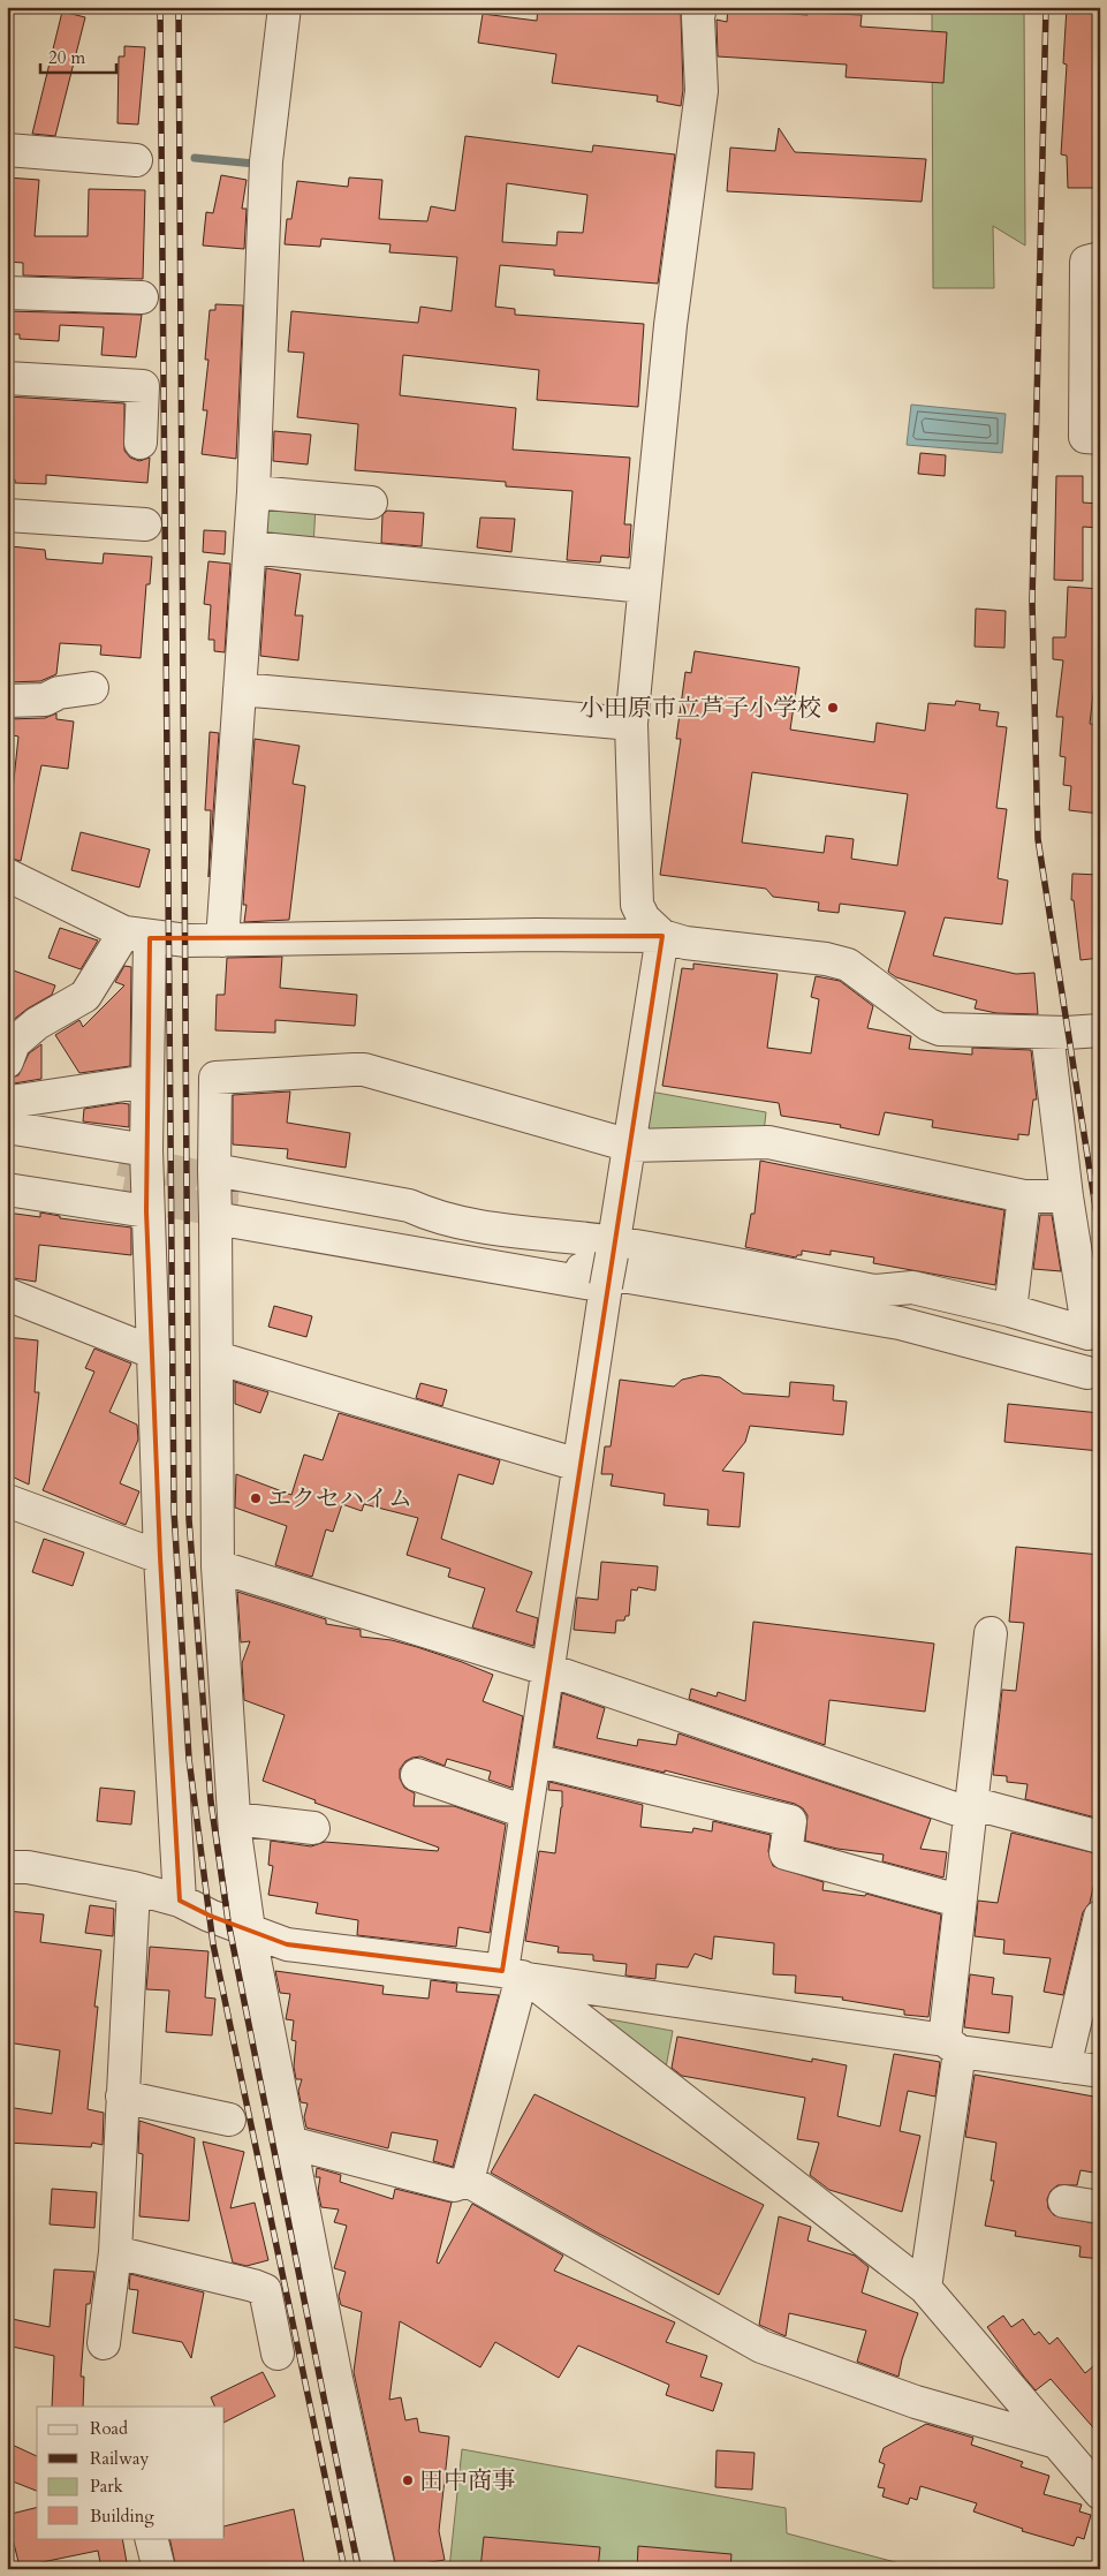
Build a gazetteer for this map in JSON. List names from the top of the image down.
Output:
{
  "places": ["小田原市立芦子小学校", "エクセハイム", "田中商事"],
  "legend": [
    "Road",
    "Railway",
    "Park",
    "Building"
  ],
  "scale_bar": "20 m"
}
